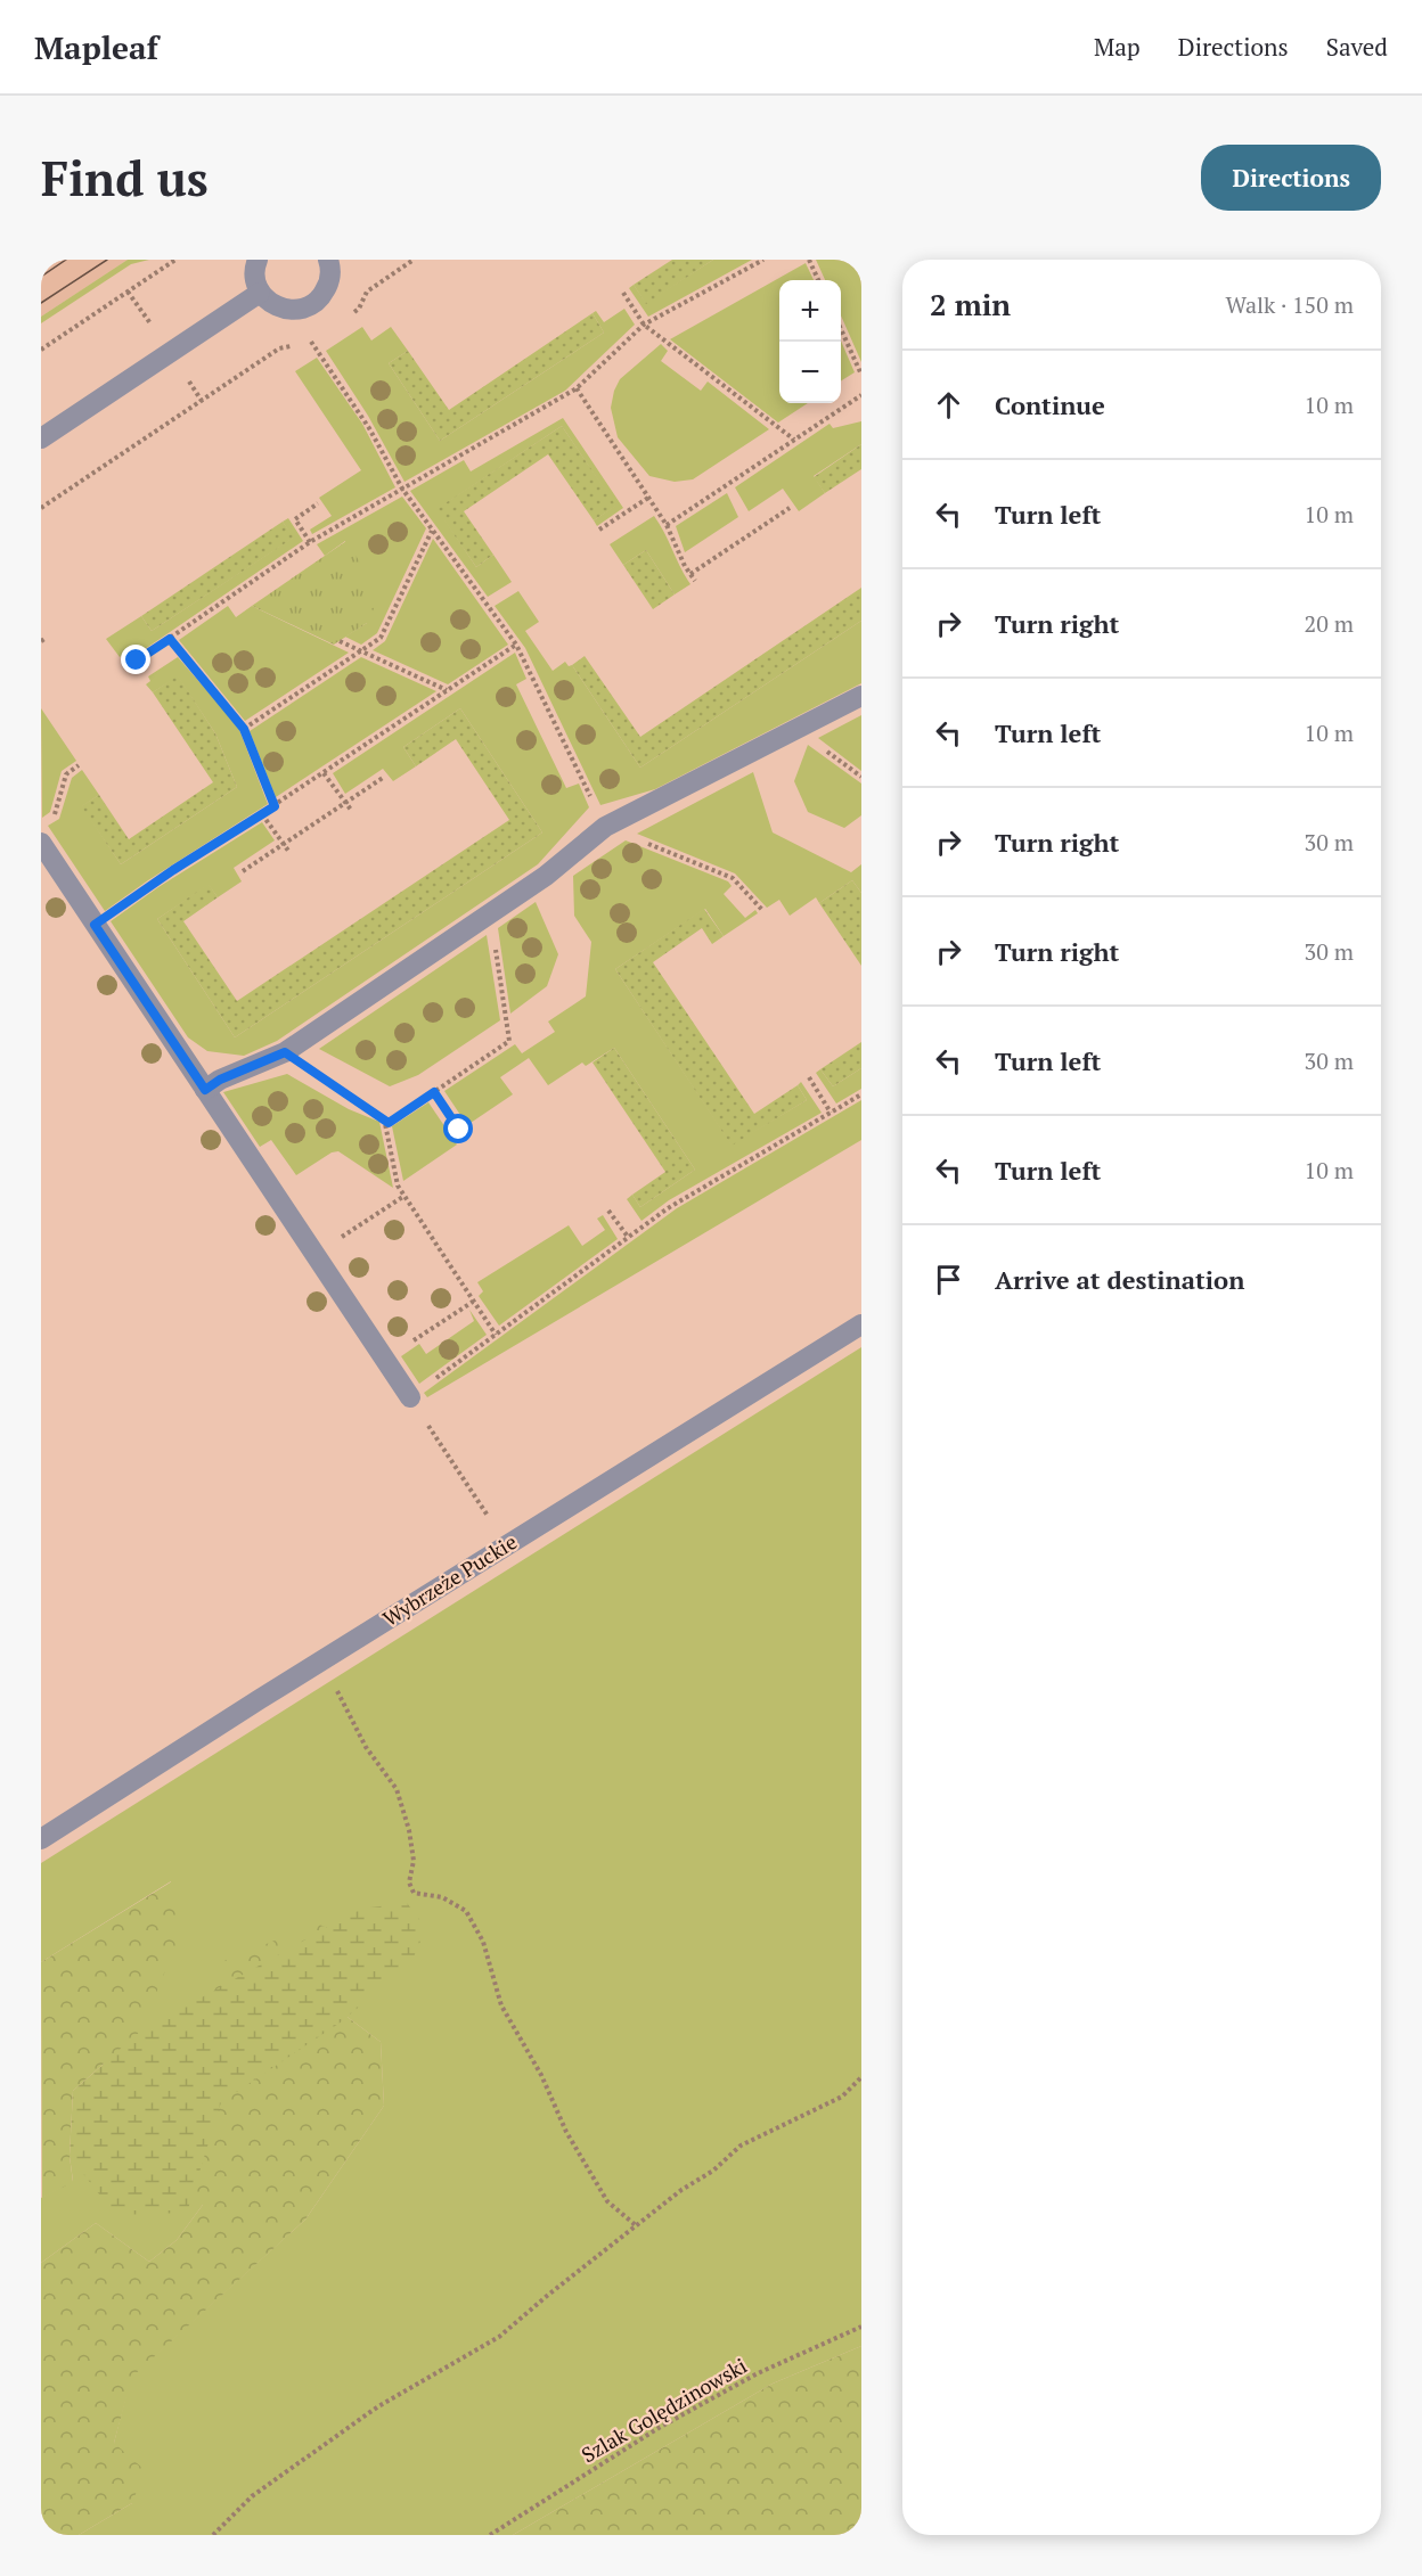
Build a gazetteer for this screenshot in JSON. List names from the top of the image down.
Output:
{
  "streets": {
    "lane": ["Wybrzeże Puckie"],
    "path": ["Szlak Golędzinowski"]
  },
  "page": {
    "header": "Mapleaf",
    "nav": ["Map", "Directions", "Saved"],
    "buttons": "Directions",
    "title": "Find us",
    "heading": ["2 min", "Walk · 150 m"],
    "map_buttons": ["+", "−"],
    "list": [
      ["Continue", "10 m"],
      ["Turn left", "10 m"],
      ["Turn right", "20 m"],
      ["Turn left", "10 m"],
      ["Turn right", "30 m"],
      ["Turn right", "30 m"],
      ["Turn left", "30 m"],
      ["Turn left", "10 m"],
      "Arrive at destination"
    ]
  }
}
